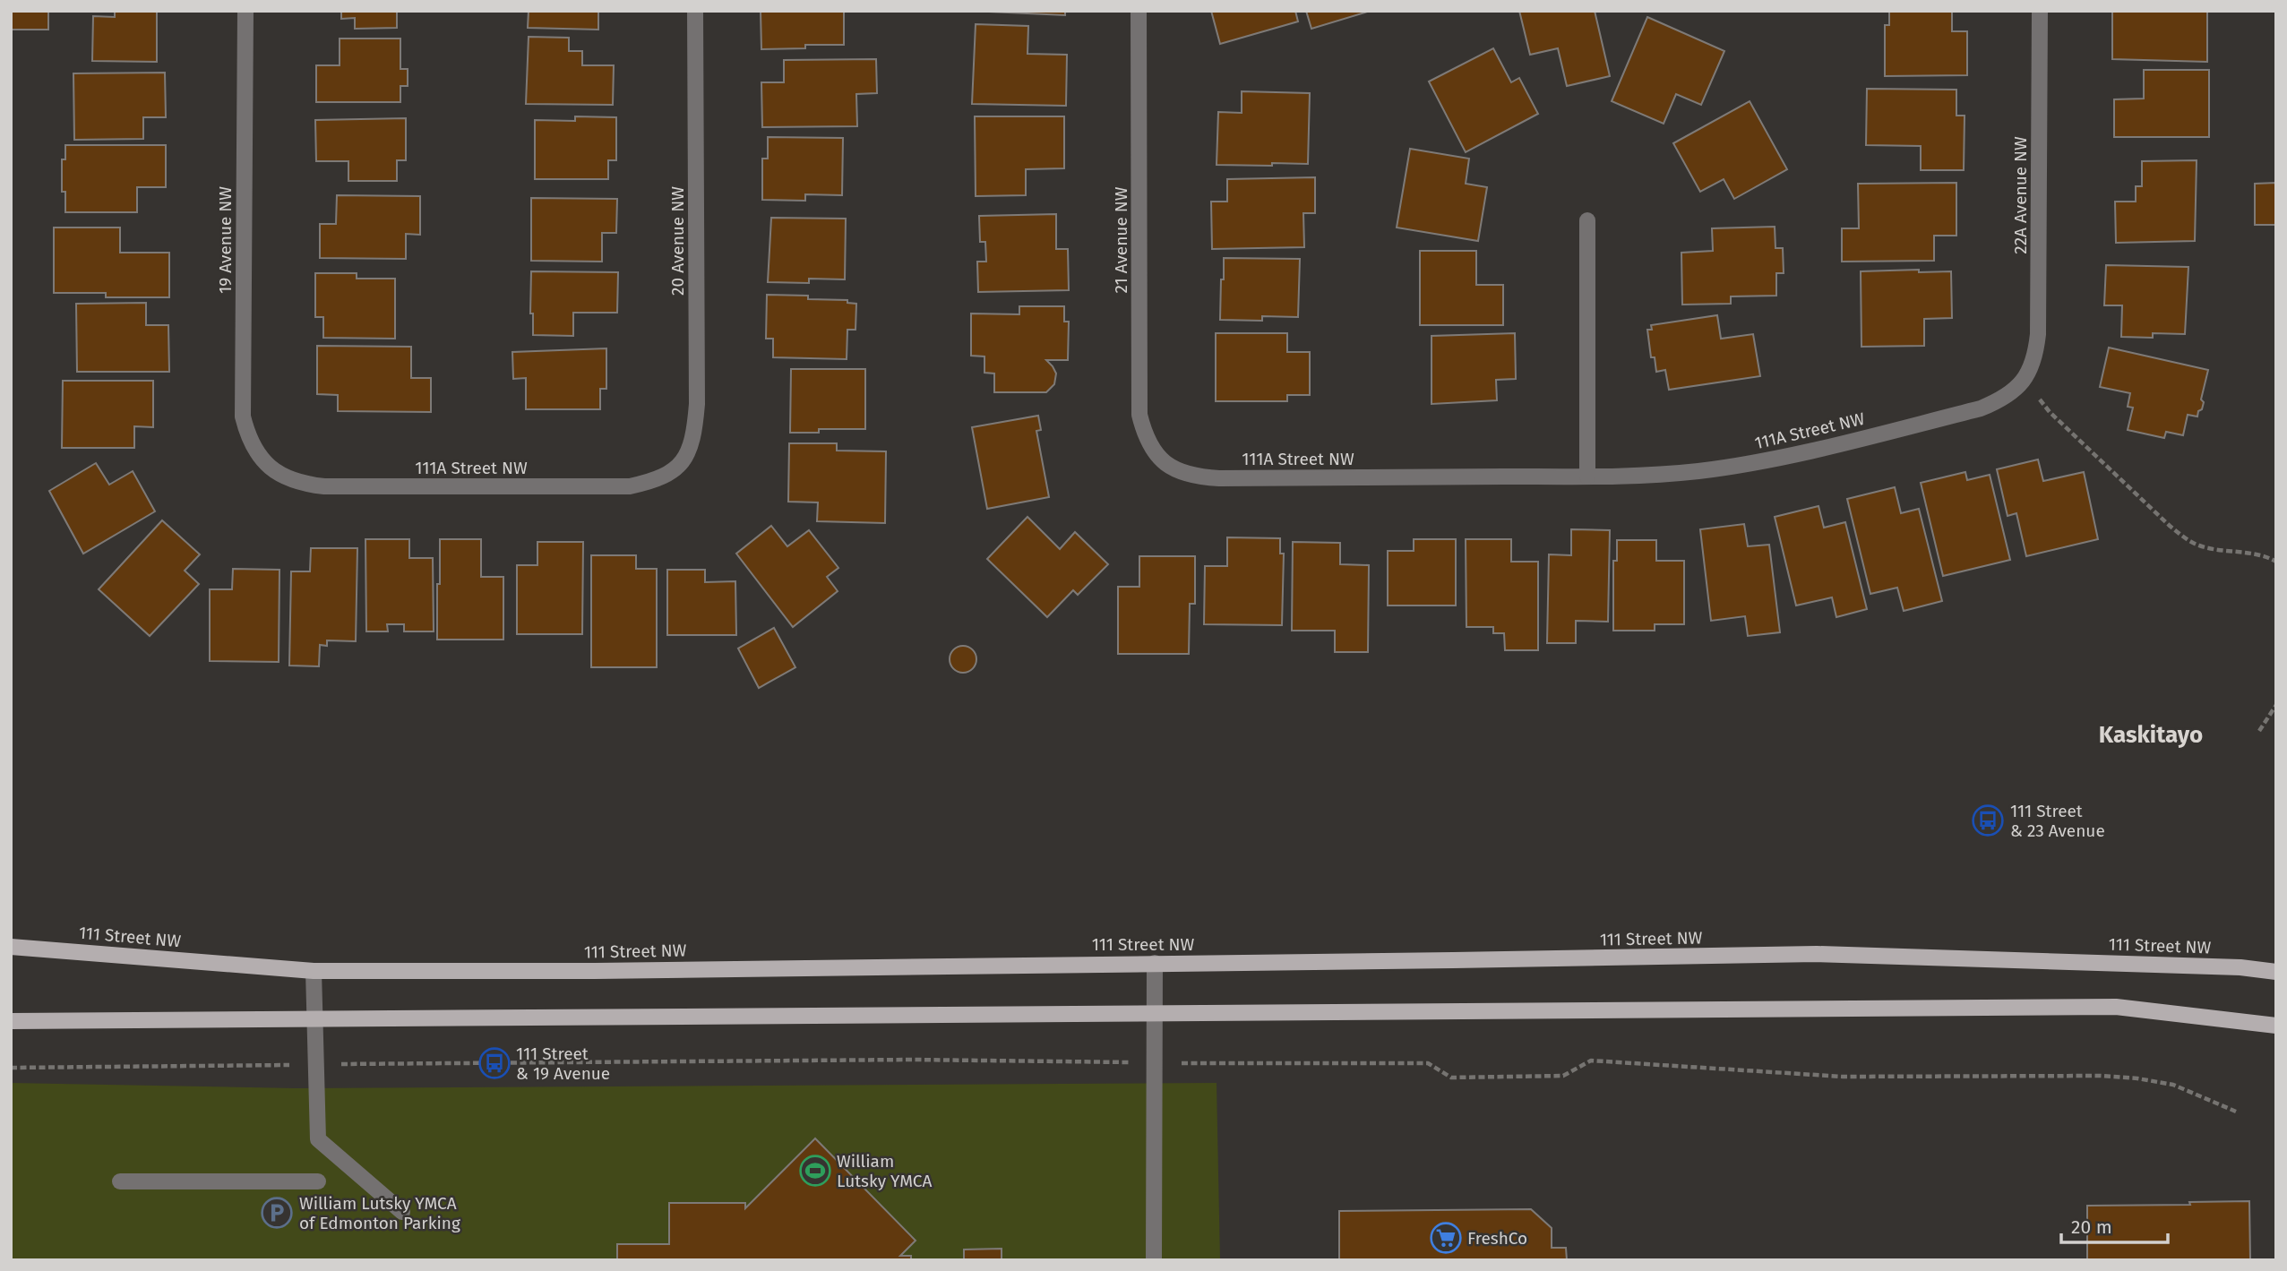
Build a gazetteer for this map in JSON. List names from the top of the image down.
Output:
{
  "streets": {
    "main road": ["111 Street NW"],
    "street": [
      "22A Avenue NW",
      "19 Avenue NW",
      "21 Avenue NW",
      "20 Avenue NW",
      "111A Street NW"
    ]
  },
  "crossings": [
    ["22A Avenue NW", "111A Street NW"],
    ["19 Avenue NW", "111A Street NW"],
    ["21 Avenue NW", "111A Street NW"],
    ["20 Avenue NW", "111A Street NW"]
  ],
  "districts": ["Kaskitayo"],
  "places": {
    "bus stop": ["111 Street & 23 Avenue", "111 Street & 19 Avenue"],
    "sports": ["William Lutsky YMCA"],
    "parking": ["William Lutsky YMCA of Edmonton Parking"],
    "supermarket": ["FreshCo"]
  },
  "scale_bar": "20 m"
}
